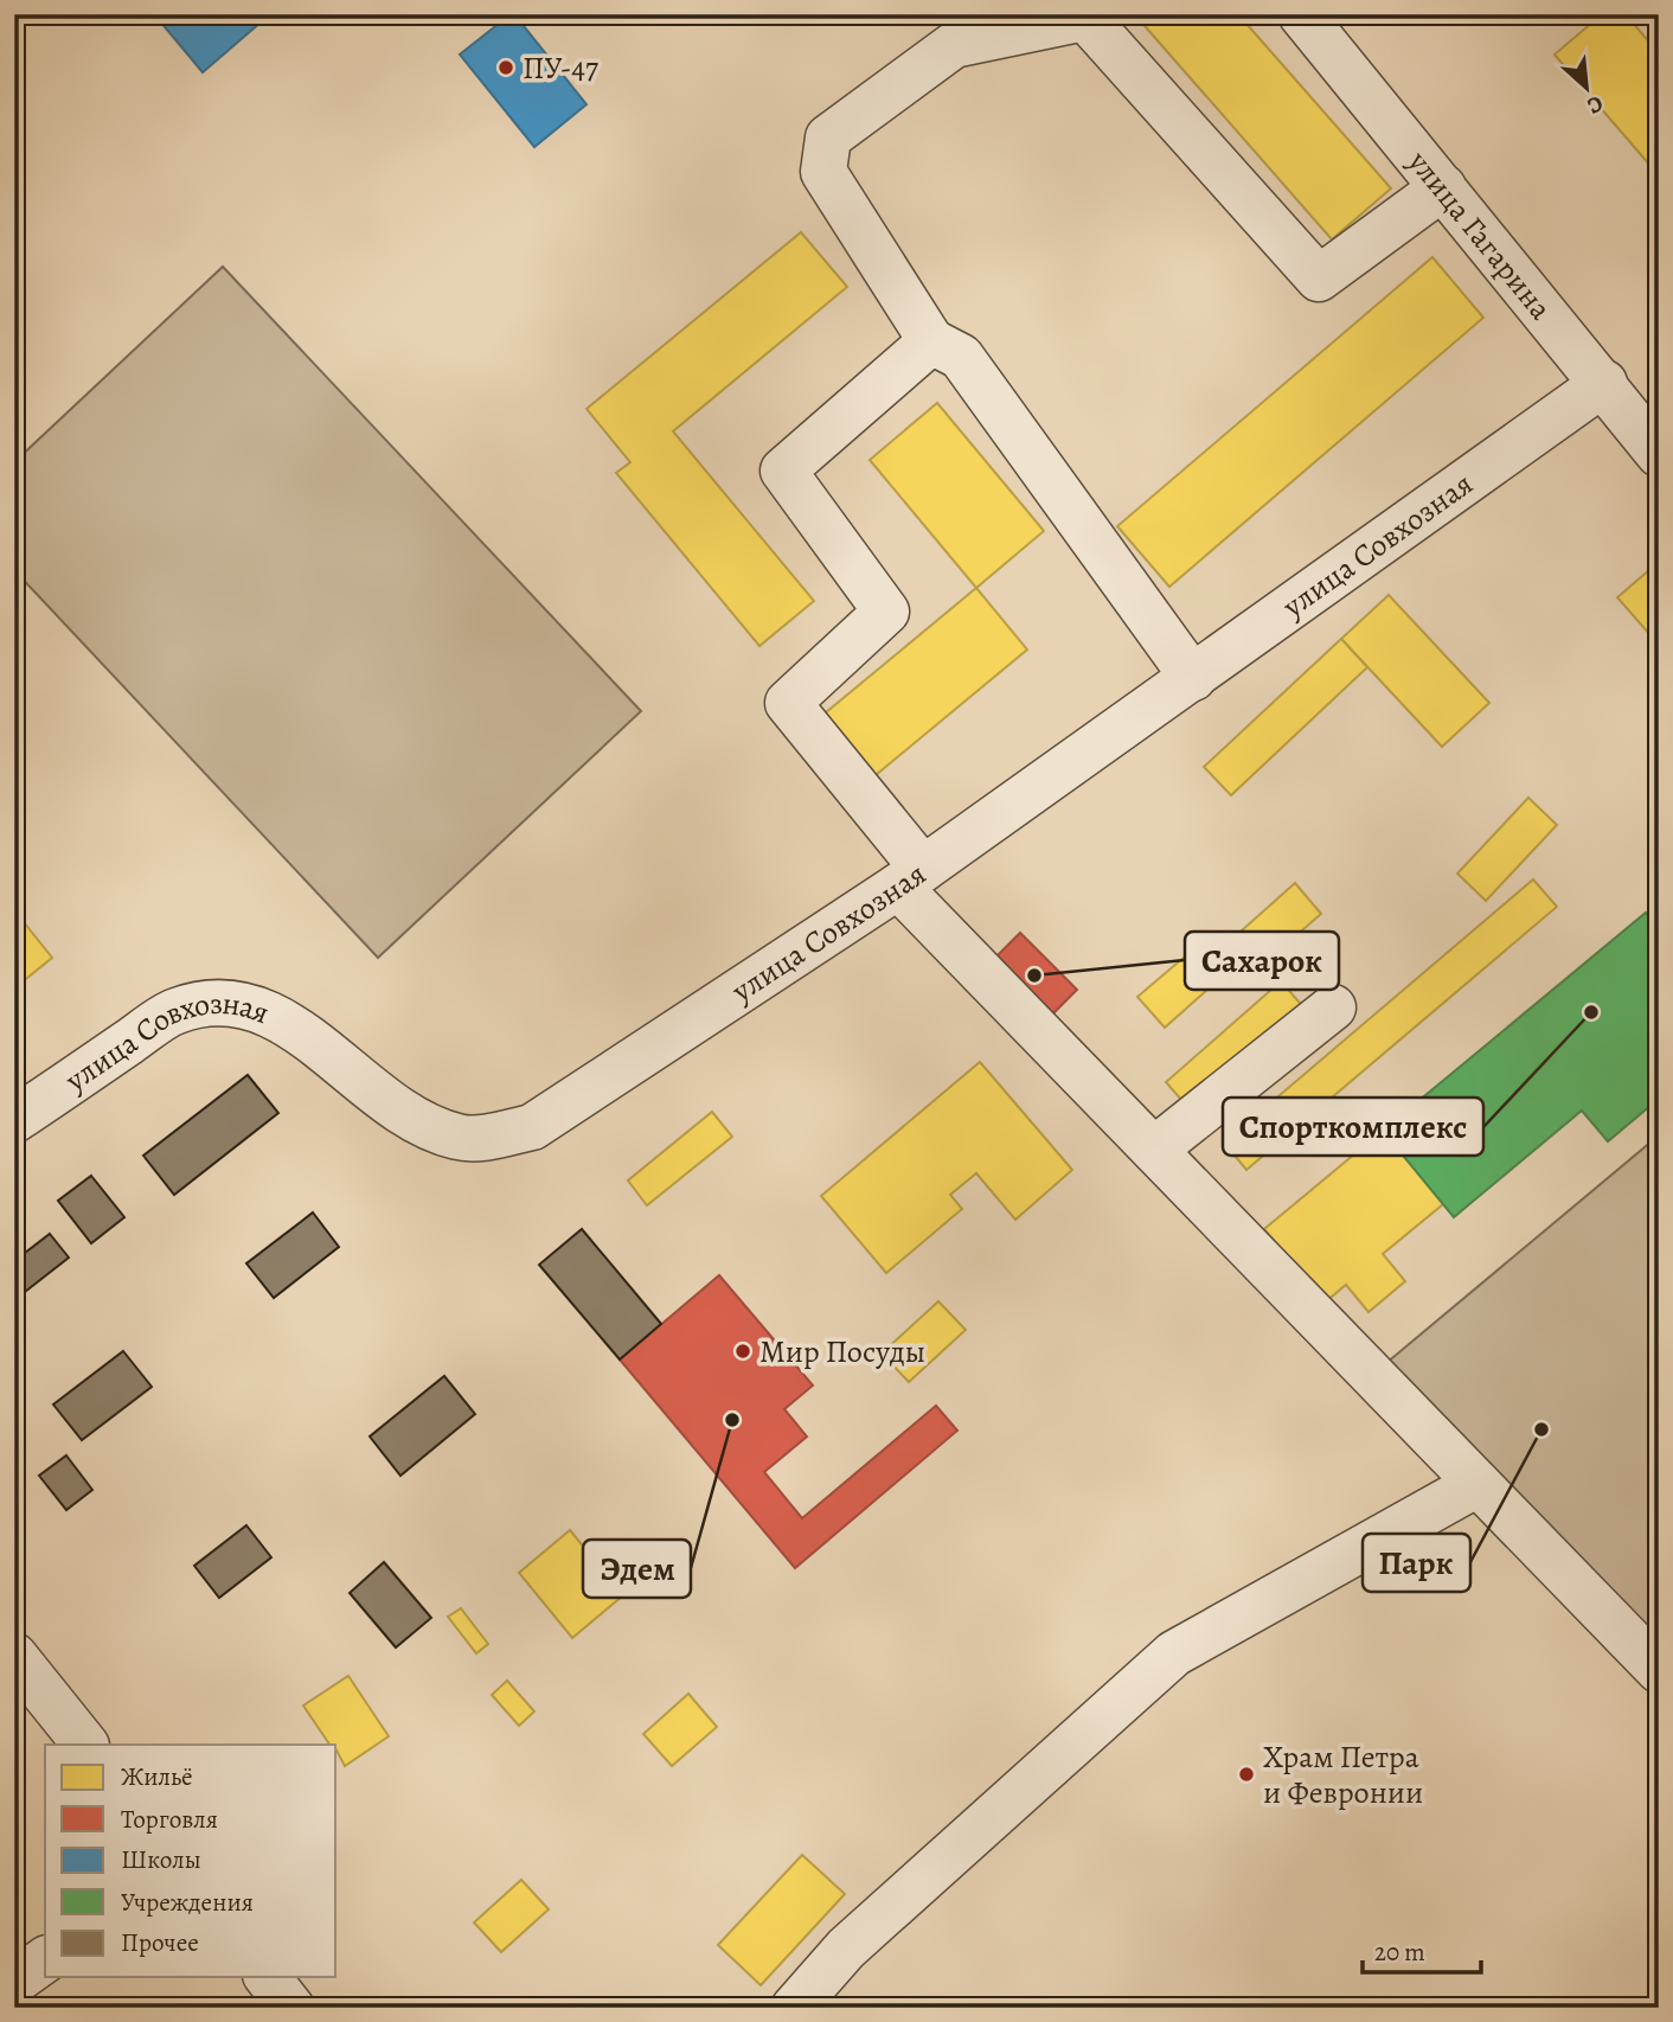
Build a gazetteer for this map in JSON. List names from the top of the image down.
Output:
{
  "streets": {
    "street": ["улица Гагарина", "улица Совхозная"]
  },
  "crossings": [
    ["улица Гагарина", "улица Совхозная"]
  ],
  "places": [
    "ПУ-47",
    "Сахарок",
    "Спорткомплекс",
    "Мир Посуды",
    "Эдем",
    "Парк",
    "Храм Петра и Февронии"
  ],
  "legend": [
    "Жильё",
    "Торговля",
    "Школы",
    "Учреждения",
    "Прочее"
  ],
  "scale_bar": "20 m",
  "north": "bottom right"
}
